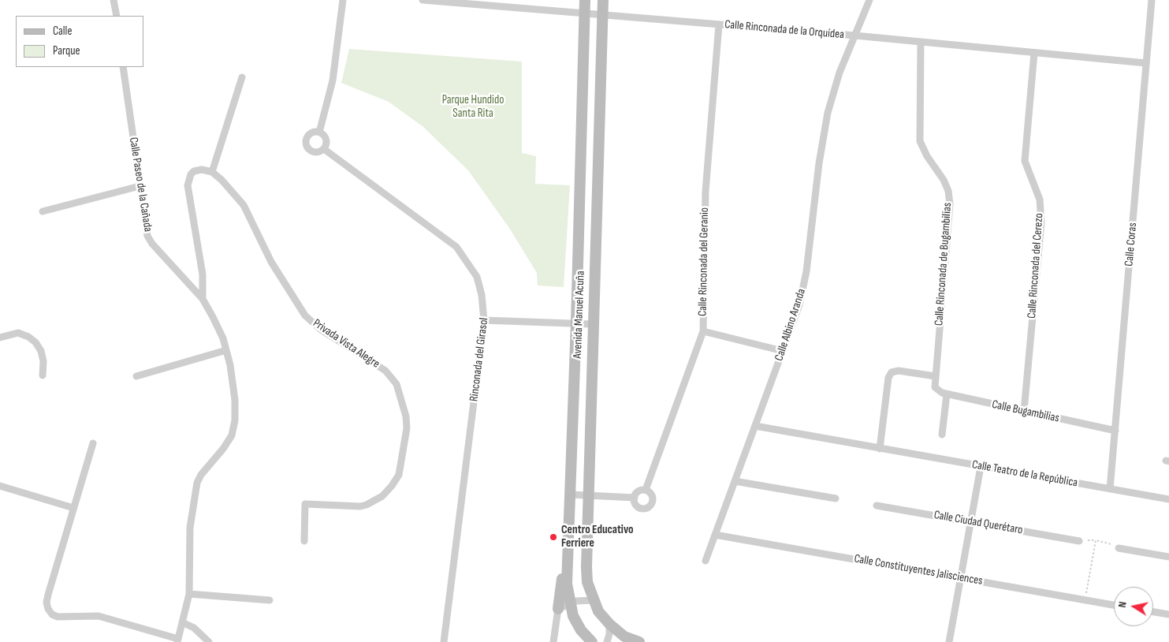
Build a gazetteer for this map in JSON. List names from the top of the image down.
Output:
{
  "streets": {
    "street": [
      "Calle Rinconada de la Orquídea",
      "Calle Paseo de la Cañada",
      "Calle Coras",
      "Calle Rinconada del Geranio",
      "Calle Rinconada de Bugambilias",
      "Calle Rinconada del Cerezo",
      "Avenida Manuel Acuña",
      "Calle Albino Aranda",
      "Privada Vista Alegre",
      "Rinconada del Girasol",
      "Calle Bugambilias",
      "Calle Teatro de la República",
      "Calle Ciudad Querétaro",
      "Calle Constituyentes Jalisciences"
    ]
  },
  "crossings": [
    ["Calle Rinconada de la Orquídea", "Calle Coras"],
    ["Calle Rinconada de la Orquídea", "Calle Rinconada del Geranio"],
    ["Calle Rinconada de la Orquídea", "Calle Rinconada de Bugambilias"],
    ["Calle Rinconada de la Orquídea", "Calle Rinconada del Cerezo"],
    ["Calle Rinconada de la Orquídea", "Avenida Manuel Acuña"],
    ["Calle Rinconada de la Orquídea", "Calle Albino Aranda"],
    ["Calle Coras", "Calle Bugambilias"],
    ["Calle Coras", "Calle Teatro de la República"],
    ["Calle Rinconada de Bugambilias", "Calle Bugambilias"],
    ["Calle Rinconada del Cerezo", "Calle Bugambilias"],
    ["Calle Albino Aranda", "Calle Teatro de la República"],
    ["Calle Albino Aranda", "Calle Constituyentes Jalisciences"]
  ],
  "parks": ["Parque Hundido Santa Rita"],
  "places": ["Centro Educativo Ferriere"],
  "legend": ["Calle", "Parque"],
  "north": "left"
}
